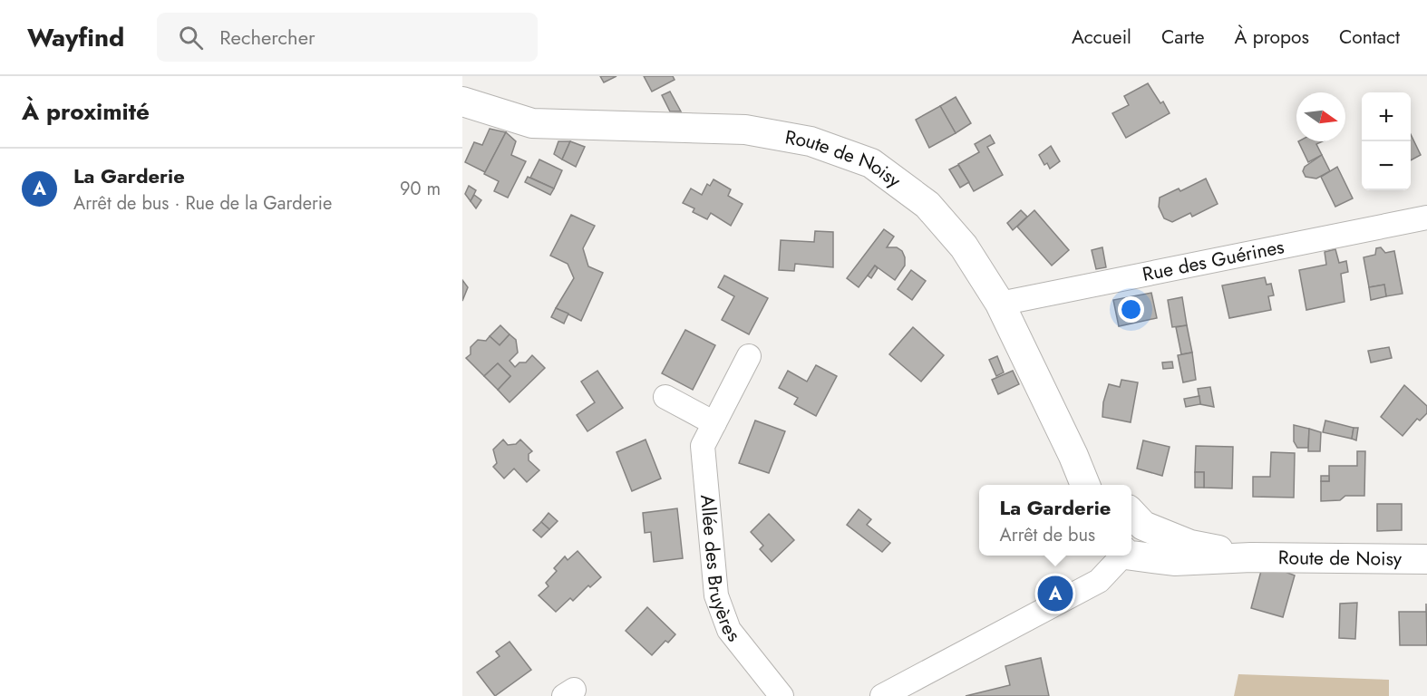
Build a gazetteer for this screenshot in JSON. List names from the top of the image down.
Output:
{
  "streets": {
    "street": ["Route de Noisy", "Rue des Guérines", "Allée des Bruyères"]
  },
  "crossings": [
    ["Route de Noisy", "Rue des Guérines"]
  ],
  "north": "right",
  "page": {
    "header": "Wayfind",
    "search": "Rechercher",
    "nav": [
      "Accueil",
      "Carte",
      "À propos",
      "Contact"
    ],
    "heading": "À proximité",
    "map_buttons": ["+", "−"],
    "list": [
      {
        "mark": "A",
        "name": "La Garderie",
        "note": "Arrêt de bus · Rue de la Garderie",
        "value": "90 m"
      }
    ],
    "popup": ["La Garderie", "Arrêt de bus"],
    "pins": "A"
  }
}
